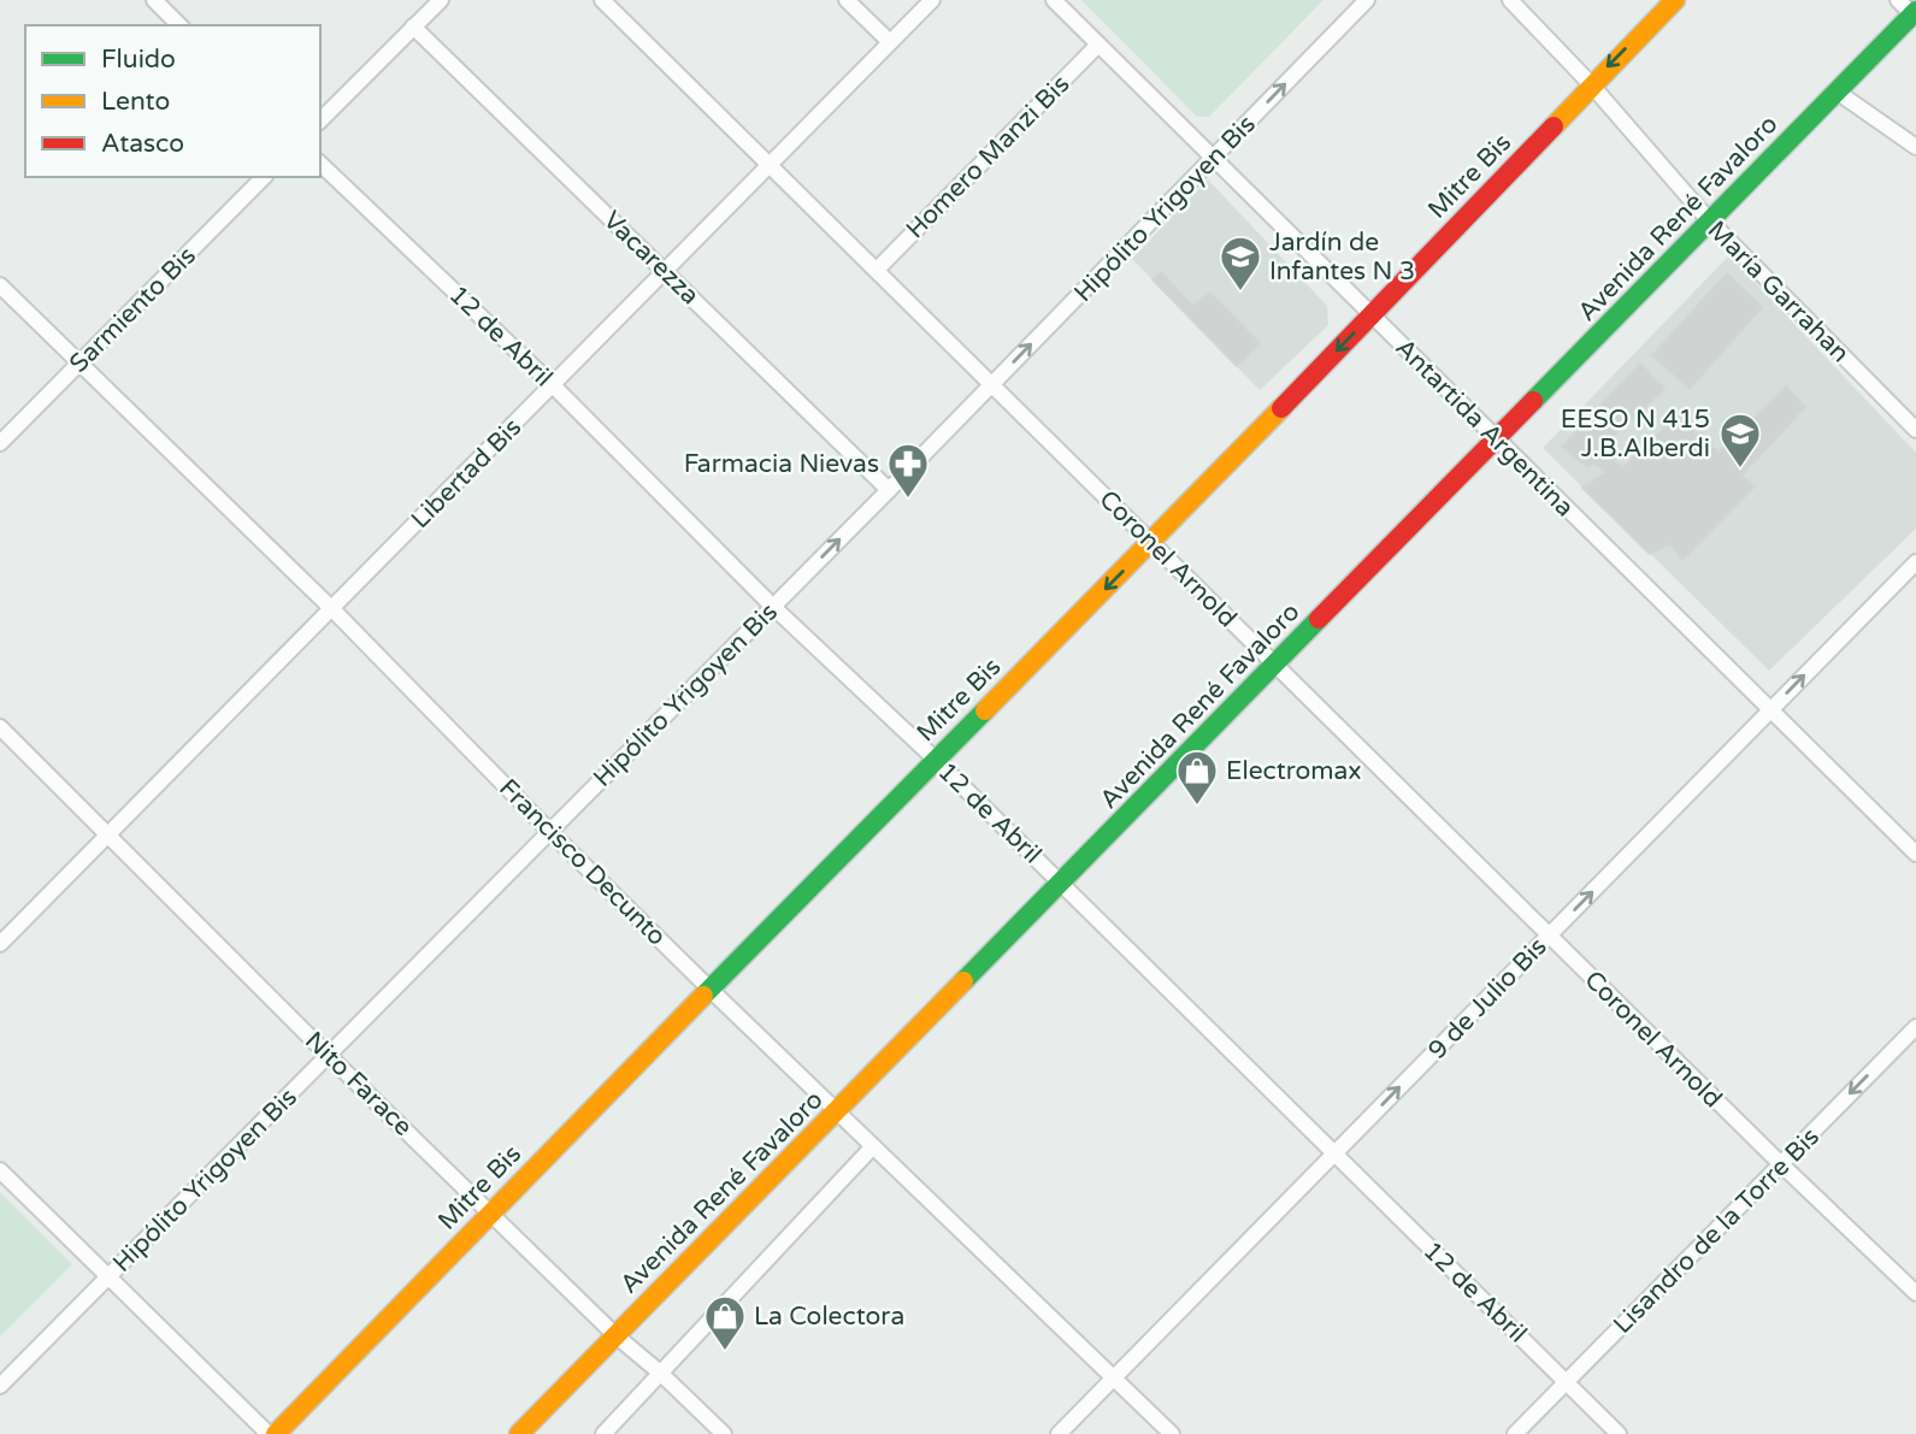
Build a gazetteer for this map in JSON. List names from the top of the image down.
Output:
{
  "streets": {
    "street": [
      "Homero Manzi Bis",
      "Mitre Bis",
      "Hipólito Yrigoyen Bis",
      "Avenida René Favaloro",
      "Vacarezza",
      "María Garrahan",
      "Sarmiento Bis",
      "12 de Abril",
      "Antartida Argentina",
      "Libertad Bis",
      "Coronel Arnold",
      "Francisco Decunto",
      "9 de Julio Bis",
      "Nito Farace",
      "Lisandro de la Torre Bis"
    ]
  },
  "crossings": [
    ["Homero Manzi Bis", "Antartida Argentina"],
    ["Homero Manzi Bis", "Coronel Arnold"],
    ["Mitre Bis", "María Garrahan"],
    ["Mitre Bis", "12 de Abril"],
    ["Mitre Bis", "Antartida Argentina"],
    ["Mitre Bis", "Coronel Arnold"],
    ["Mitre Bis", "Francisco Decunto"],
    ["Mitre Bis", "Nito Farace"],
    ["Hipólito Yrigoyen Bis", "Vacarezza"],
    ["Hipólito Yrigoyen Bis", "12 de Abril"],
    ["Hipólito Yrigoyen Bis", "Antartida Argentina"],
    ["Hipólito Yrigoyen Bis", "Coronel Arnold"],
    ["Hipólito Yrigoyen Bis", "Francisco Decunto"],
    ["Hipólito Yrigoyen Bis", "Nito Farace"],
    ["Avenida René Favaloro", "María Garrahan"],
    ["Avenida René Favaloro", "12 de Abril"],
    ["Avenida René Favaloro", "Antartida Argentina"],
    ["Avenida René Favaloro", "Coronel Arnold"],
    ["Avenida René Favaloro", "Francisco Decunto"],
    ["Avenida René Favaloro", "Nito Farace"],
    ["Vacarezza", "Libertad Bis"],
    ["Sarmiento Bis", "Francisco Decunto"],
    ["12 de Abril", "Libertad Bis"],
    ["12 de Abril", "9 de Julio Bis"],
    ["12 de Abril", "Lisandro de la Torre Bis"],
    ["Antartida Argentina", "9 de Julio Bis"],
    ["Libertad Bis", "Coronel Arnold"],
    ["Libertad Bis", "Francisco Decunto"],
    ["Libertad Bis", "Nito Farace"],
    ["Coronel Arnold", "9 de Julio Bis"],
    ["Coronel Arnold", "Lisandro de la Torre Bis"],
    ["Francisco Decunto", "9 de Julio Bis"]
  ],
  "one_way": ["Mitre Bis", "Hipólito Yrigoyen Bis", "9 de Julio Bis"],
  "places": {
    "school or university": ["Jardín de Infantes N 3", "EESO N 415 J.B.Alberdi"],
    "pharmacy": ["Farmacia Nievas"],
    "shop": ["Electromax", "La Colectora"]
  },
  "legend": ["Fluido", "Lento", "Atasco"]
}
